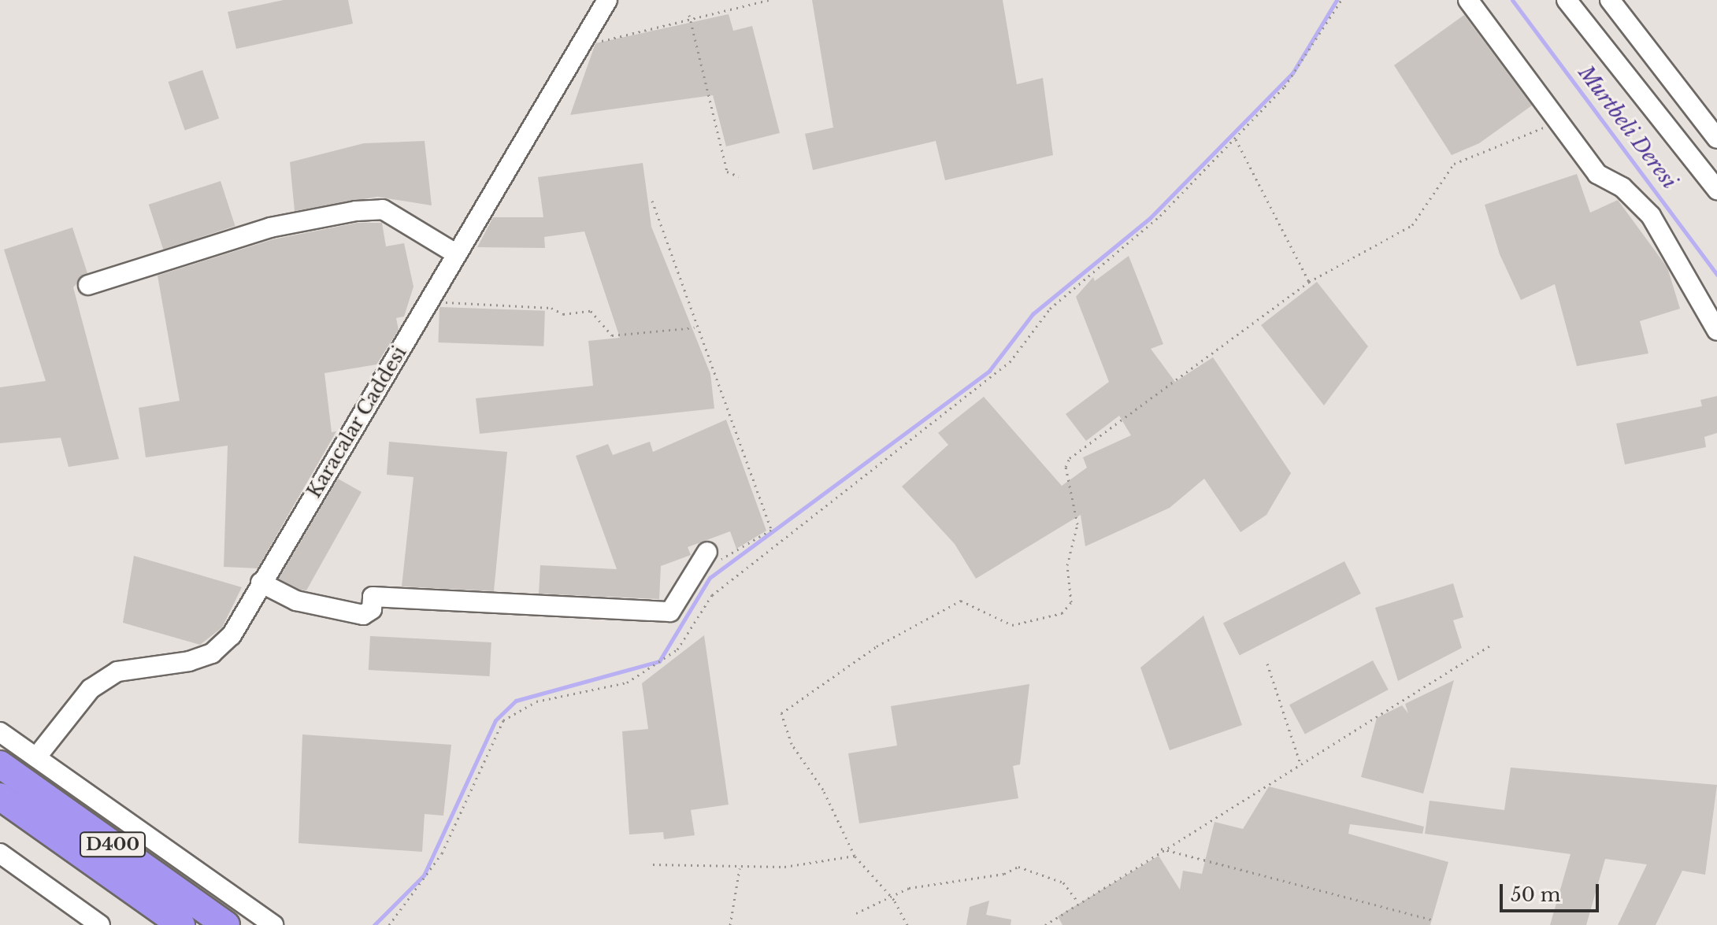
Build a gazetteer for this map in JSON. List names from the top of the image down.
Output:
{
  "streets": {
    "highway": ["D400"],
    "street": ["Karacalar Caddesi"]
  },
  "water": ["Murtbeli Deresi"],
  "scale_bar": "50 m"
}
